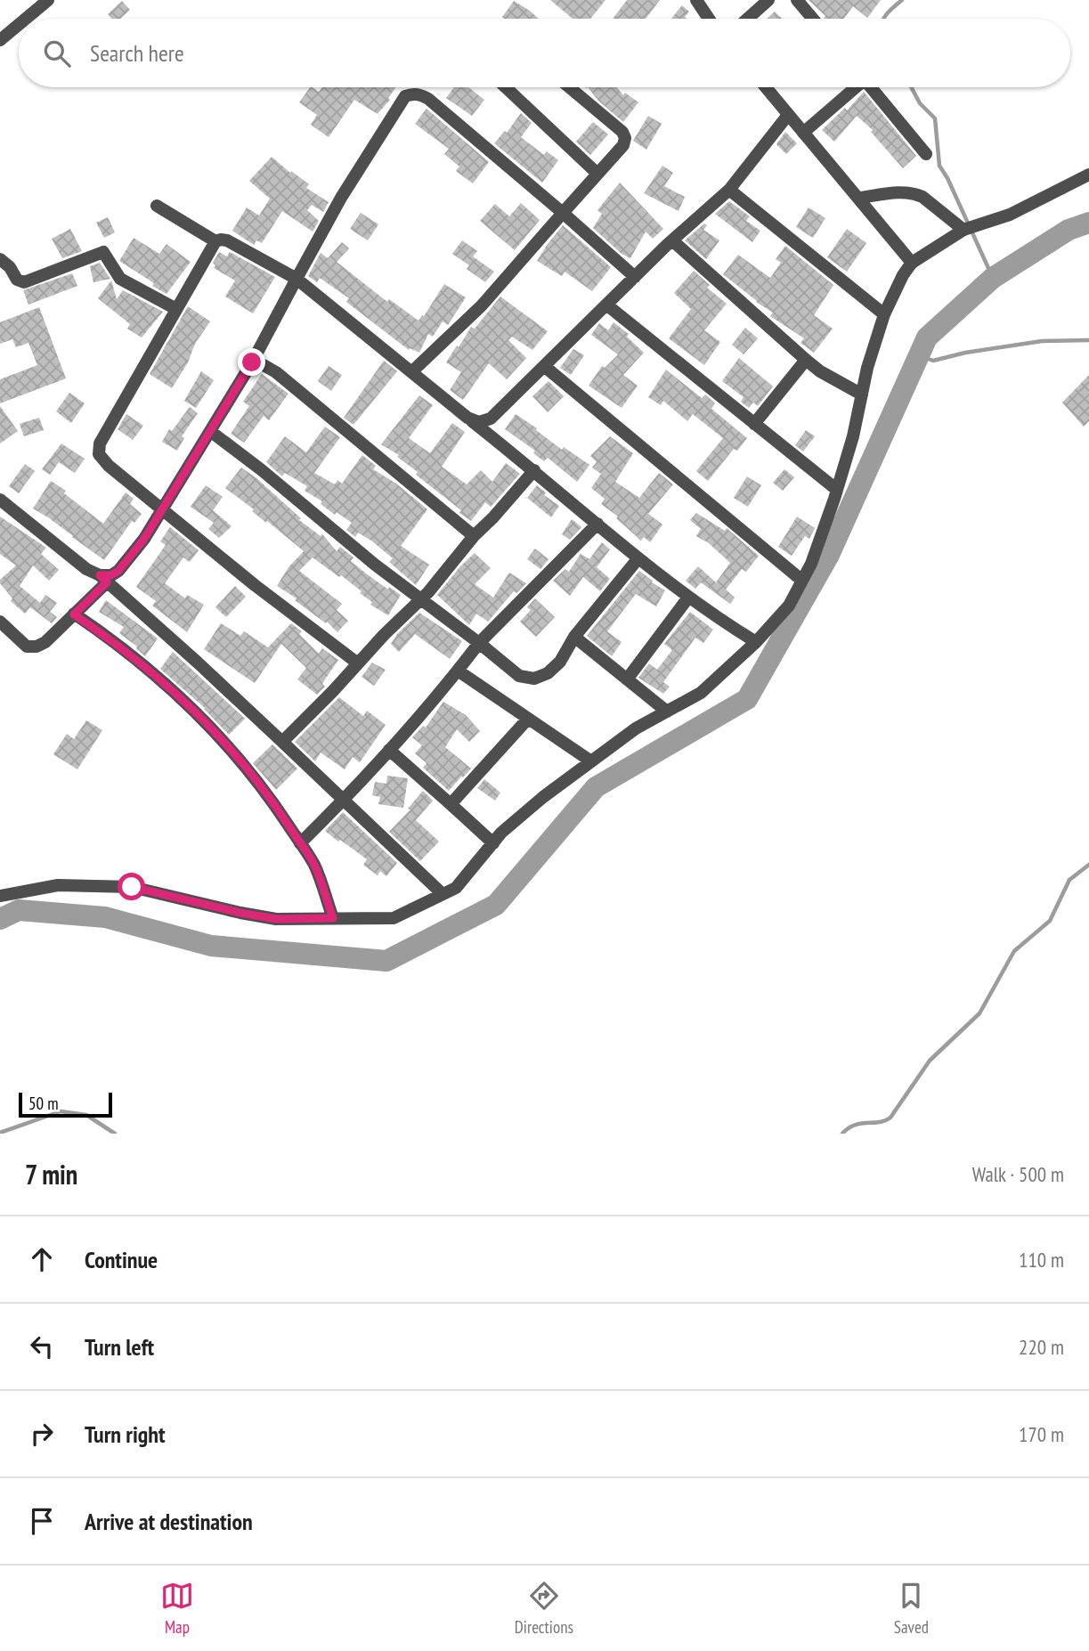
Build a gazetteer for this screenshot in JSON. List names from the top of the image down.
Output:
{
  "scale_bar": "50 m",
  "page": {
    "search": "Search here",
    "scale": "50 m",
    "heading": ["7 min", "Walk · 500 m"],
    "list": [
      ["Continue", "110 m"],
      ["Turn left", "220 m"],
      ["Turn right", "170 m"],
      "Arrive at destination"
    ],
    "nav": ["Map", "Directions", "Saved"]
  }
}
